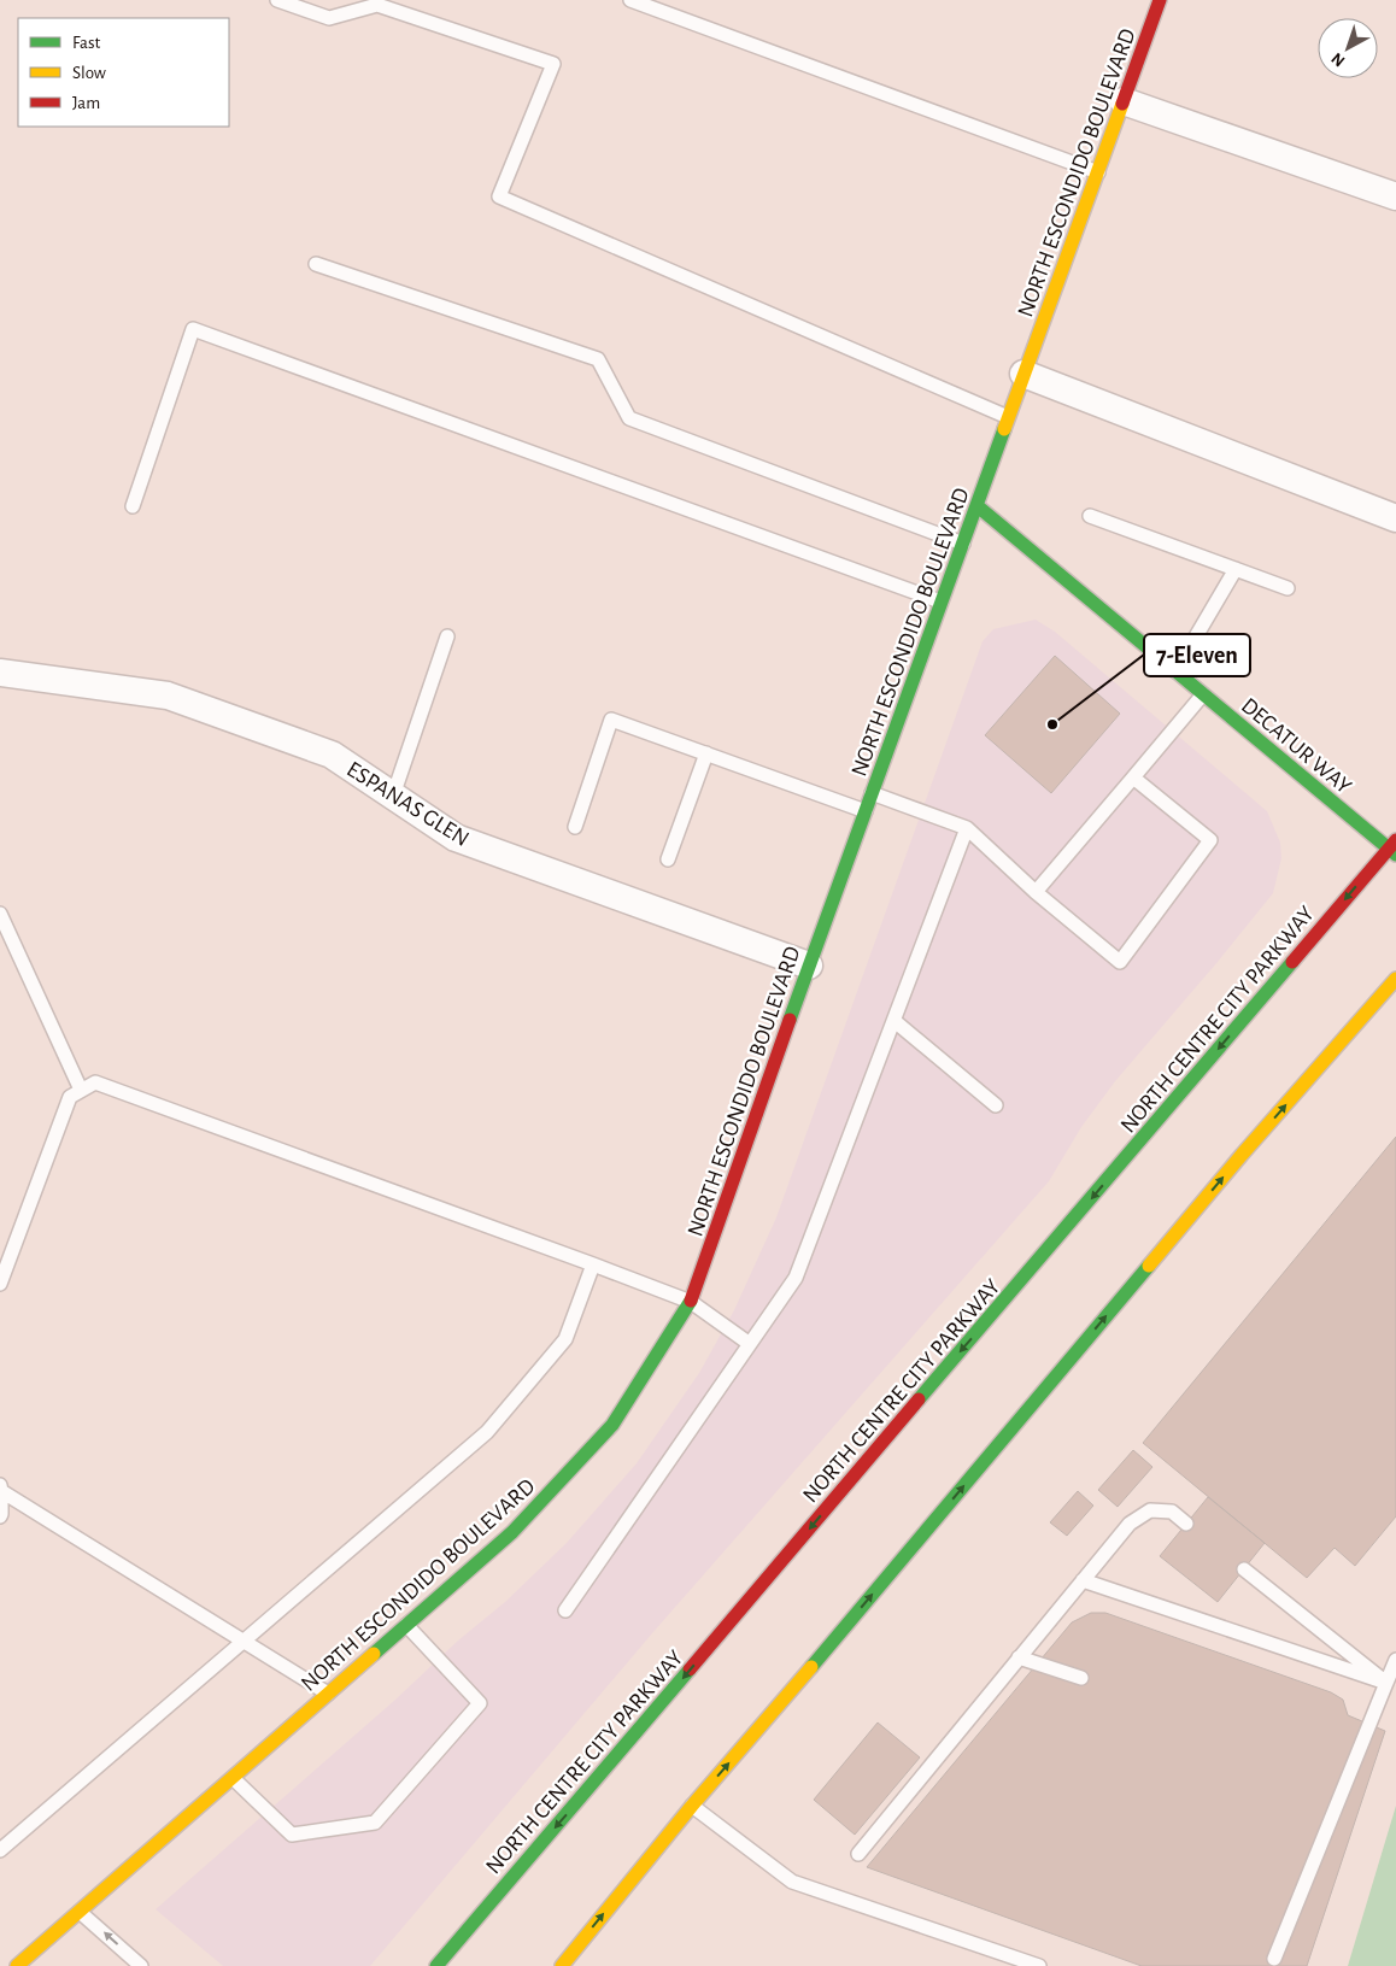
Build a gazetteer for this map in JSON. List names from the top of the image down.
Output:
{
  "streets": {
    "main road": ["NORTH ESCONDIDO BOULEVARD", "DECATUR WAY", "NORTH CENTRE CITY PARKWAY"],
    "street": ["ESPANAS GLEN"]
  },
  "crossings": [
    ["NORTH ESCONDIDO BOULEVARD", "DECATUR WAY"],
    ["NORTH ESCONDIDO BOULEVARD", "ESPANAS GLEN"],
    ["DECATUR WAY", "NORTH CENTRE CITY PARKWAY"]
  ],
  "places": ["7-Eleven"],
  "legend": ["Fast", "Slow", "Jam"],
  "north": "bottom left"
}
